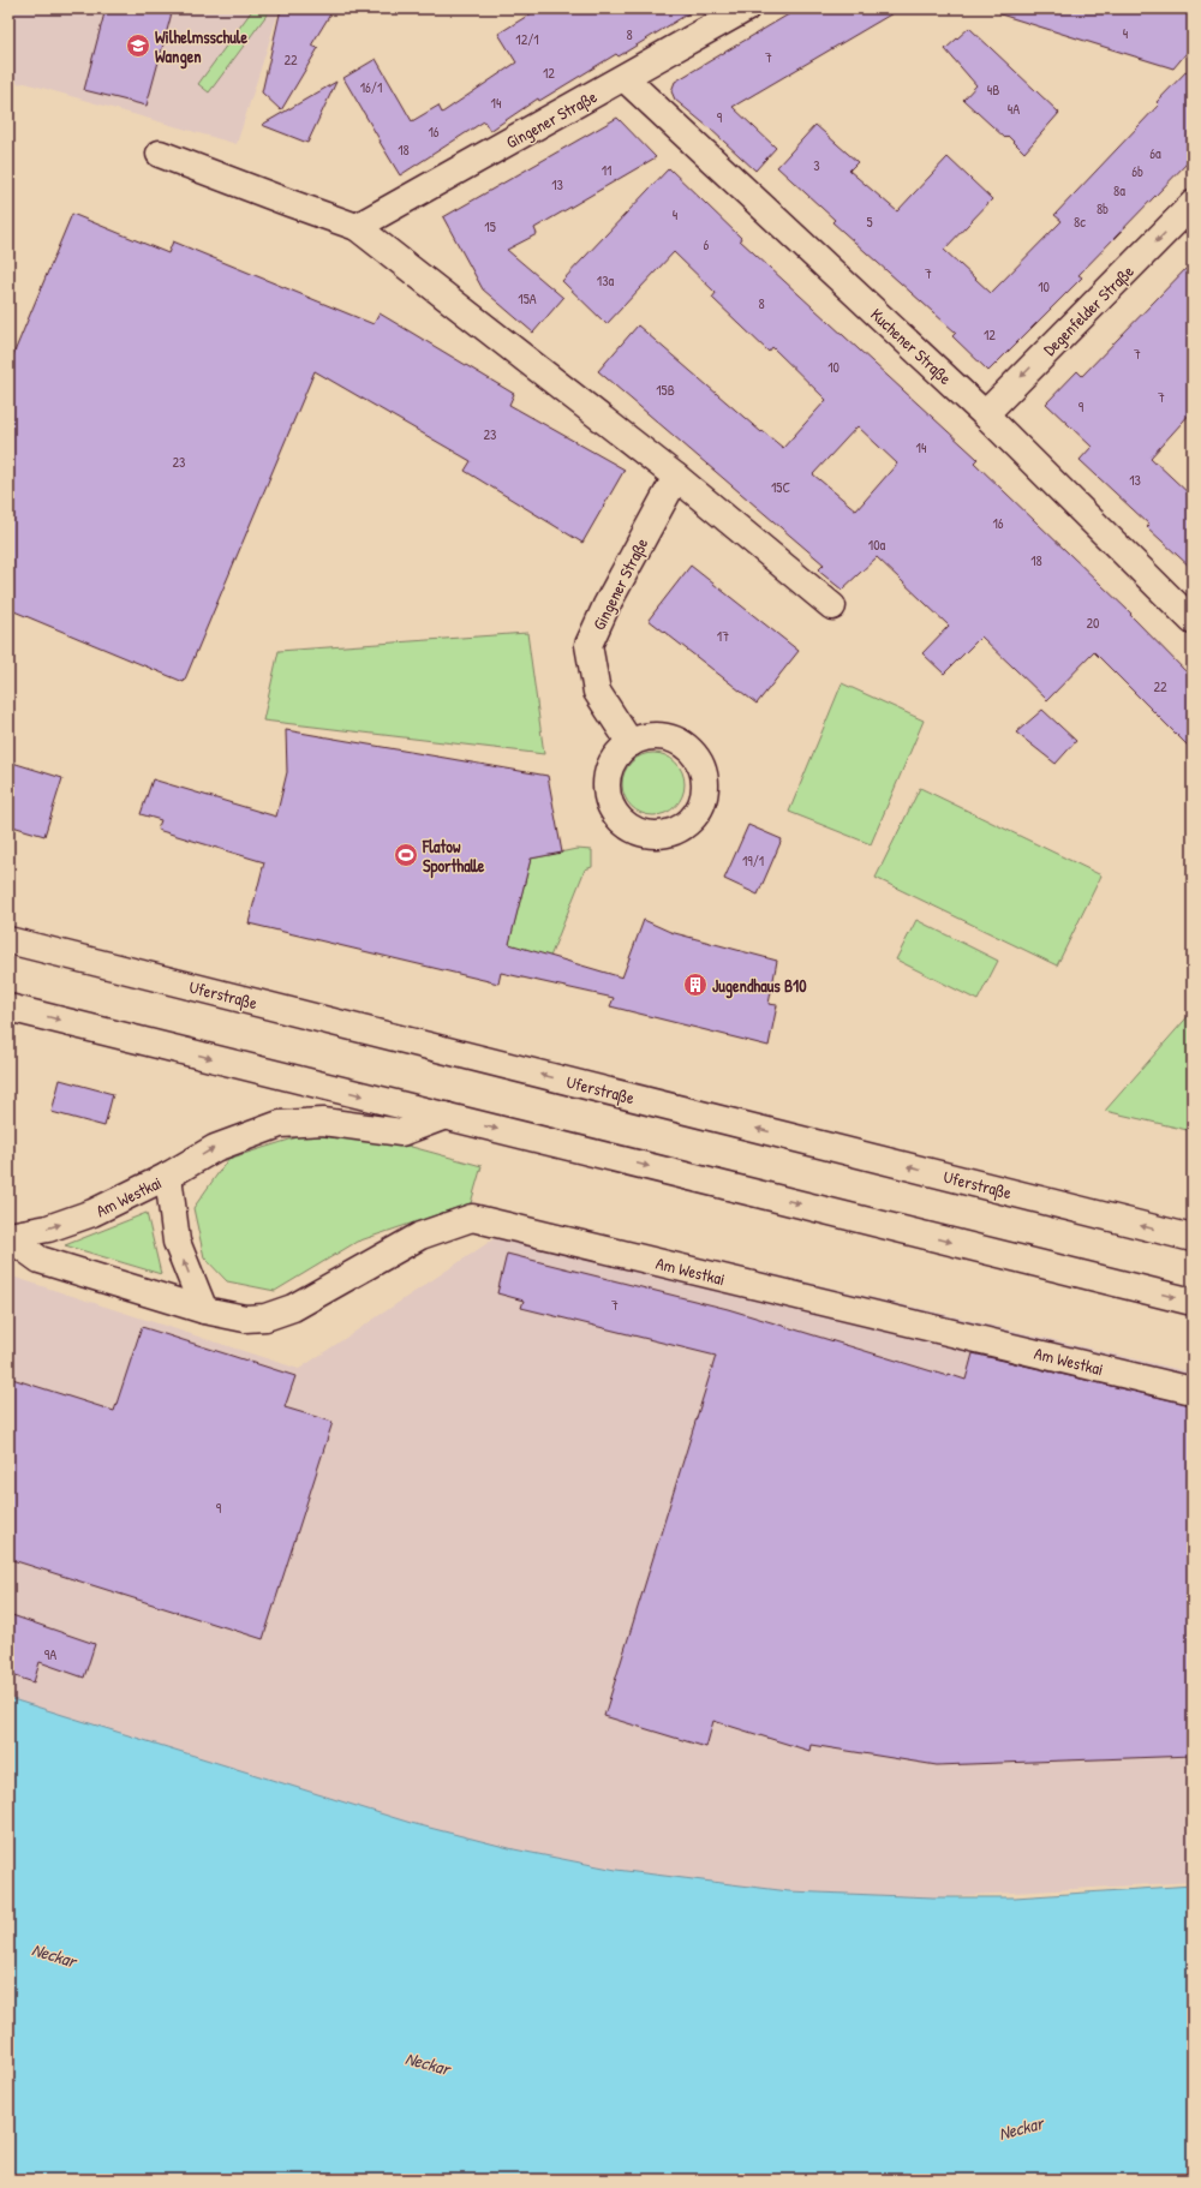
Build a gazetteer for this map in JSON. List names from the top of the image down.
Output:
{
  "streets": {
    "main road": [
      "Gingener Straße",
      "Degenfelder Straße",
      "Kuchener Straße",
      "Uferstraße",
      "Am Westkai"
    ]
  },
  "crossings": [
    ["Gingener Straße", "Kuchener Straße"],
    ["Degenfelder Straße", "Kuchener Straße"]
  ],
  "one_way": ["Degenfelder Straße"],
  "water": ["Neckar"],
  "places": {
    "school or university": ["Wilhelmsschule Wangen"],
    "sports": ["Flatow Sporthalle"],
    "building": ["Jugendhaus B10"]
  },
  "house_numbers": [
    "4",
    "8",
    "12/1",
    "7",
    "22",
    "12",
    "16/1",
    "4B",
    "14",
    "4A",
    "9",
    "16",
    "18",
    "6a",
    "3",
    "11",
    "6b",
    "13",
    "8a",
    "8b",
    "4",
    "5",
    "8c",
    "15",
    "6",
    "7",
    "13a",
    "10",
    "15A",
    "8",
    "12",
    "7",
    "10",
    "15B",
    "7",
    "9",
    "23",
    "14",
    "23",
    "13",
    "15C",
    "16",
    "10a",
    "18",
    "20",
    "17",
    "22",
    "19/1",
    "7",
    "9",
    "9A"
  ]
}
